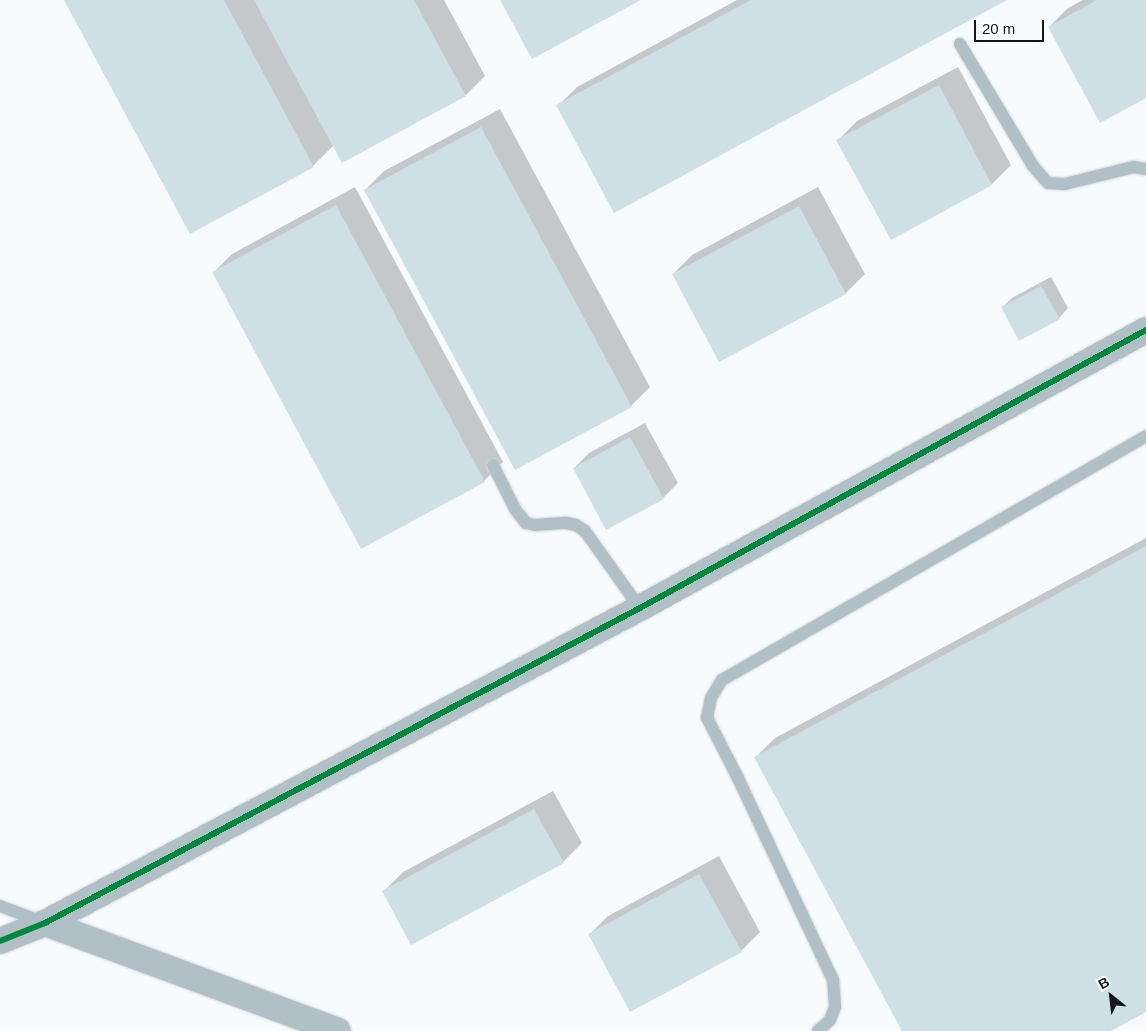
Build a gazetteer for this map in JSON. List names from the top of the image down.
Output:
{
  "scale_bar": "20 m",
  "north": "top left"
}
